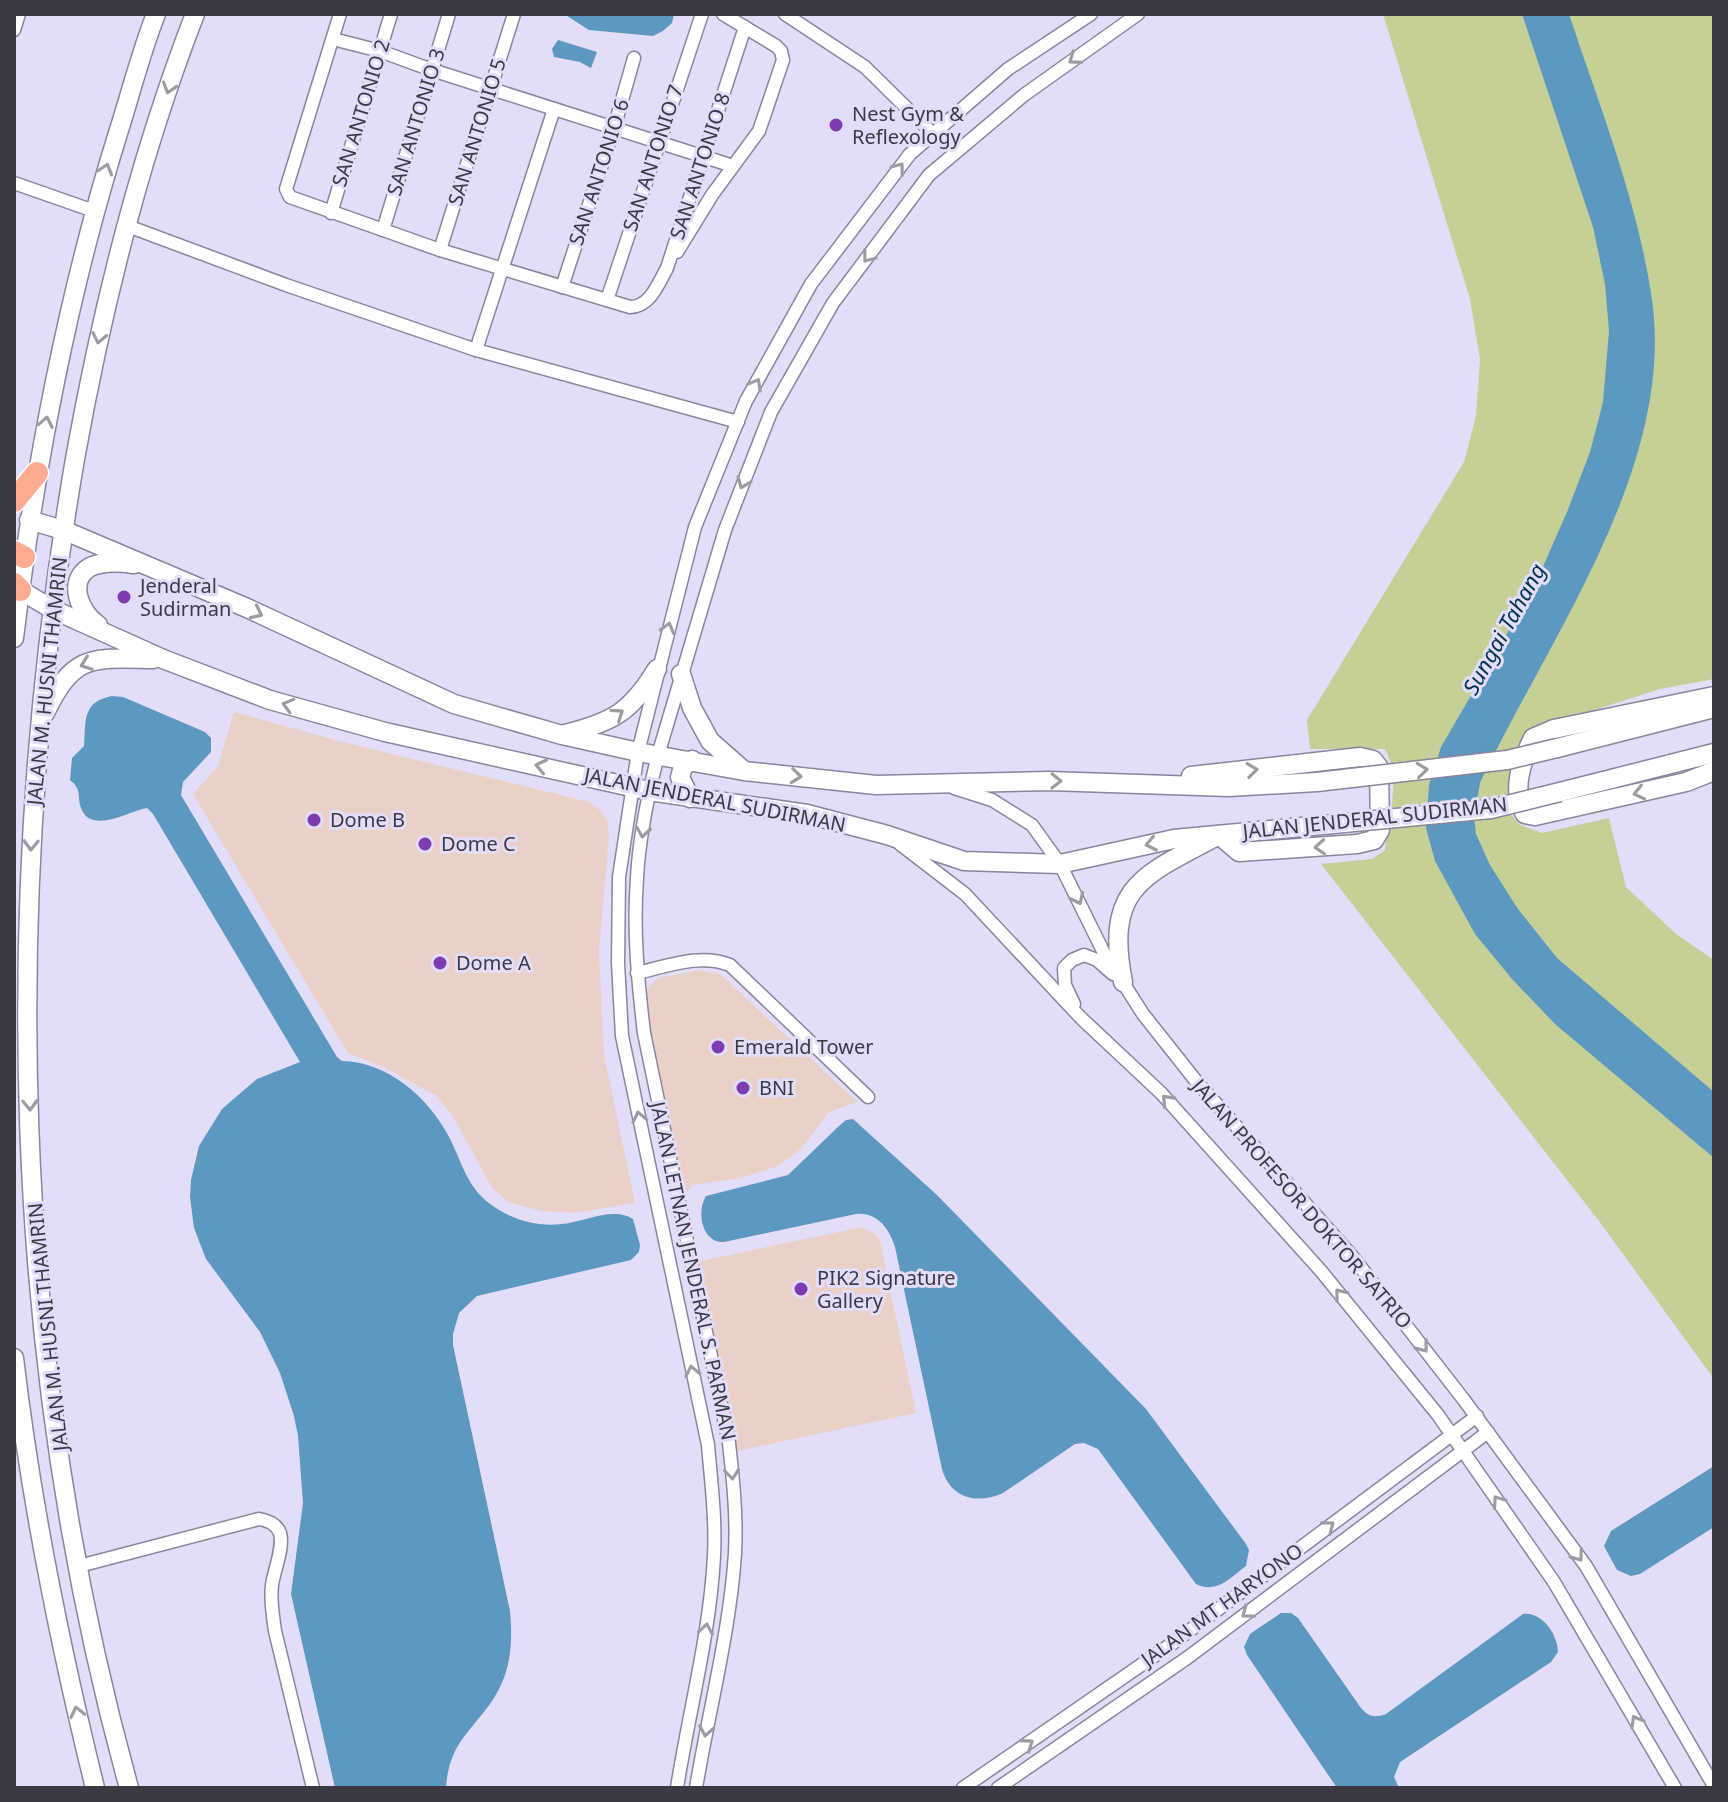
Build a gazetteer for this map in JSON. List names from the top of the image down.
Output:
{
  "streets": {
    "street": [
      "SAN ANTONIO 2",
      "SAN ANTONIO 3",
      "SAN ANTONIO 5",
      "SAN ANTONIO 7",
      "SAN ANTONIO 8",
      "SAN ANTONIO 6",
      "JALAN M. HUSNI THAMRIN",
      "JALAN JENDERAL SUDIRMAN",
      "JALAN PROFESOR DOKTOR SATRIO",
      "JALAN LETNAN JENDERAL S. PARMAN",
      "JALAN MT HARYONO"
    ]
  },
  "crossings": [
    ["SAN ANTONIO 7", "SAN ANTONIO 8"],
    ["JALAN M. HUSNI THAMRIN", "JALAN JENDERAL SUDIRMAN"],
    ["JALAN JENDERAL SUDIRMAN", "JALAN PROFESOR DOKTOR SATRIO"],
    ["JALAN JENDERAL SUDIRMAN", "JALAN LETNAN JENDERAL S. PARMAN"],
    ["JALAN PROFESOR DOKTOR SATRIO", "JALAN MT HARYONO"]
  ],
  "water": ["Sungai Tahang"],
  "places": [
    "Nest Gym & Reflexology",
    "Jenderal Sudirman",
    "Dome B",
    "Dome C",
    "Dome A",
    "Emerald Tower",
    "BNI",
    "PIK2 Signature Gallery"
  ]
}
